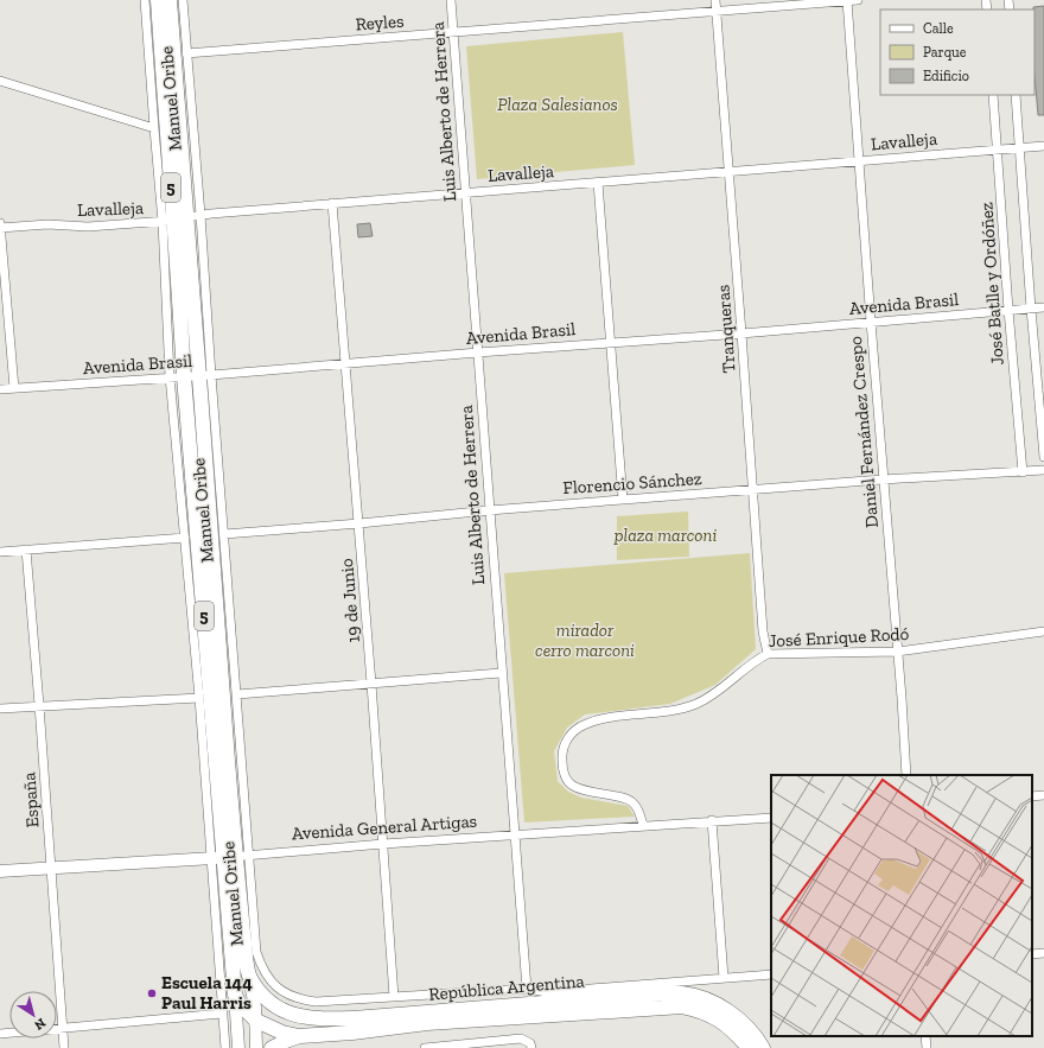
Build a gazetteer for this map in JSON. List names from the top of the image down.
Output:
{
  "streets": {
    "highway": ["Manuel Oribe", "5", "República Argentina"],
    "main road": ["Avenida General Artigas"],
    "street": [
      "Reyles",
      "Luis Alberto de Herrera",
      "Lavalleja",
      "José Batlle y Ordóñez",
      "Avenida Brasil",
      "Tranqueras",
      "Daniel Fernández Crespo",
      "Florencio Sánchez",
      "19 de Junio",
      "José Enrique Rodó",
      "España"
    ]
  },
  "crossings": [
    ["Reyles", "Manuel Oribe"],
    ["Reyles", "Luis Alberto de Herrera"],
    ["Reyles", "Tranqueras"],
    ["Reyles", "Daniel Fernández Crespo"],
    ["Manuel Oribe", "Lavalleja"],
    ["Manuel Oribe", "5"],
    ["Manuel Oribe", "Avenida Brasil"],
    ["Manuel Oribe", "Florencio Sánchez"],
    ["Manuel Oribe", "19 de Junio"],
    ["Manuel Oribe", "Avenida General Artigas"],
    ["Manuel Oribe", "República Argentina"],
    ["Luis Alberto de Herrera", "Lavalleja"],
    ["Luis Alberto de Herrera", "Avenida Brasil"],
    ["Luis Alberto de Herrera", "Florencio Sánchez"],
    ["Luis Alberto de Herrera", "Avenida General Artigas"],
    ["Lavalleja", "José Batlle y Ordóñez"],
    ["Lavalleja", "Tranqueras"],
    ["Lavalleja", "Daniel Fernández Crespo"],
    ["Lavalleja", "19 de Junio"],
    ["5", "República Argentina"],
    ["José Batlle y Ordóñez", "Avenida Brasil"],
    ["José Batlle y Ordóñez", "Florencio Sánchez"],
    ["Avenida Brasil", "Tranqueras"],
    ["Avenida Brasil", "Daniel Fernández Crespo"],
    ["Avenida Brasil", "19 de Junio"],
    ["Tranqueras", "Florencio Sánchez"],
    ["Tranqueras", "José Enrique Rodó"],
    ["Daniel Fernández Crespo", "Florencio Sánchez"],
    ["Daniel Fernández Crespo", "José Enrique Rodó"],
    ["Florencio Sánchez", "19 de Junio"],
    ["19 de Junio", "Avenida General Artigas"],
    ["José Enrique Rodó", "Avenida General Artigas"],
    ["España", "Avenida General Artigas"]
  ],
  "parks": ["Plaza Salesianos", "plaza marconi", "mirador cerro marconi"],
  "places": ["Escuela 144 Paul Harris"],
  "legend": ["Calle", "Parque", "Edificio"],
  "north": "bottom right"
}
